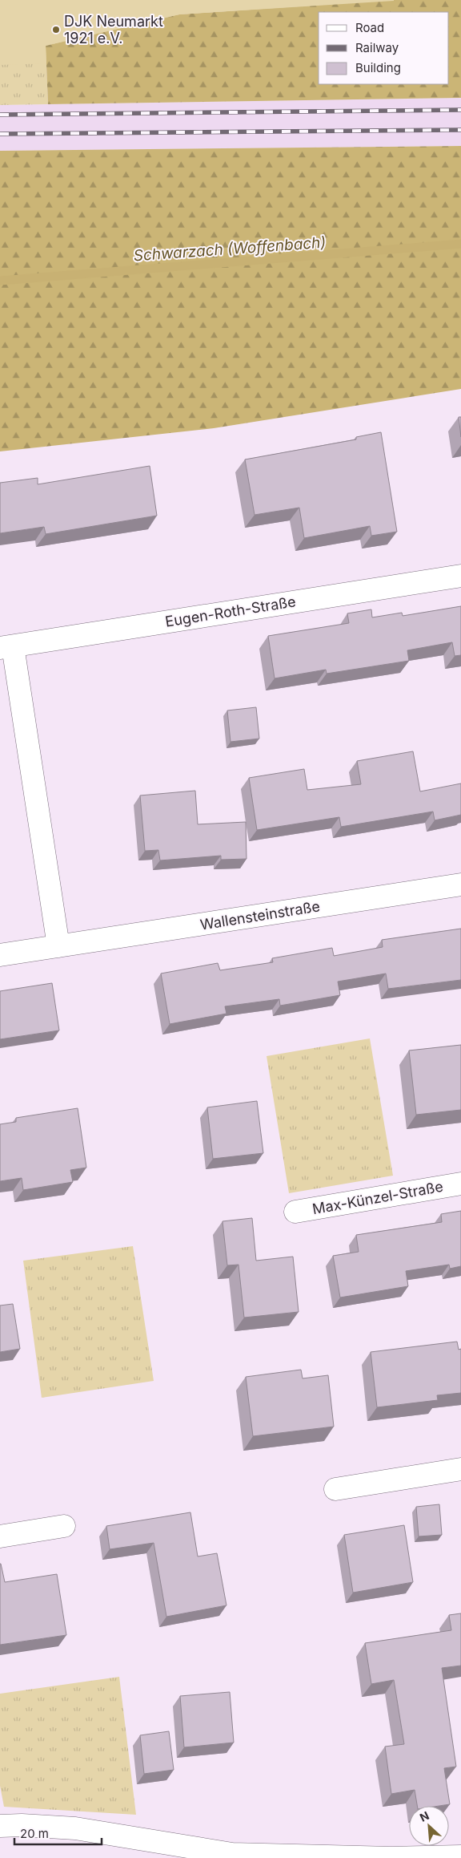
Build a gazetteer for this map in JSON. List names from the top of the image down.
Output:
{
  "streets": {
    "street": ["Eugen-Roth-Straße", "Wallensteinstraße", "Max-Künzel-Straße"]
  },
  "water": ["Schwarzach (Woffenbach)"],
  "places": ["DJK Neumarkt 1921 e.V."],
  "legend": ["Road", "Railway", "Building"],
  "scale_bar": "20 m",
  "north": "top left"
}
